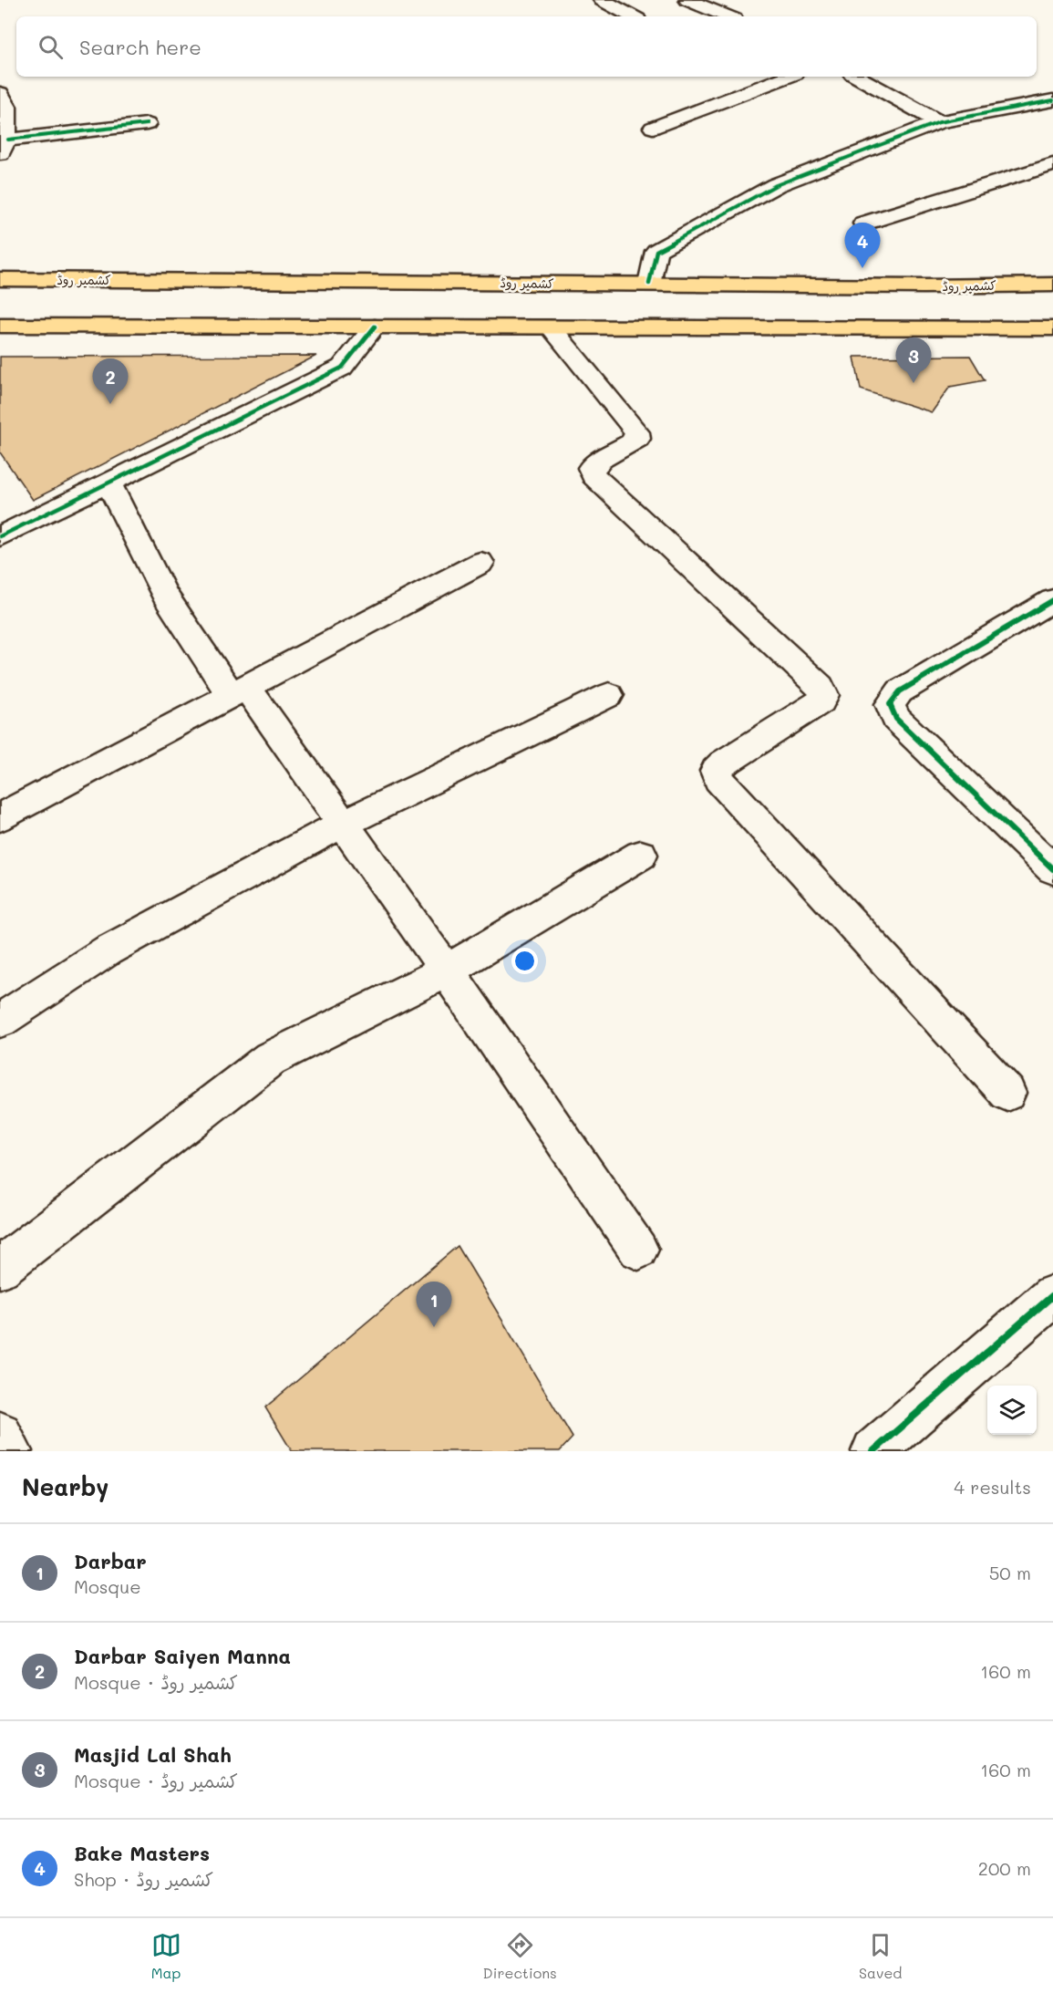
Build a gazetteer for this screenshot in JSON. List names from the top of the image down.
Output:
{
  "streets": {
    "main road": ["کشمیر روڈ"]
  },
  "page": {
    "search": "Search here",
    "pins": [
      "4",
      "3",
      "2",
      "1"
    ],
    "heading": ["Nearby", "4 results"],
    "list": [
      {
        "mark": "1",
        "name": "Darbar",
        "note": "Mosque",
        "value": "50 m"
      },
      {
        "mark": "2",
        "name": "Darbar Saiyen Manna",
        "note": "Mosque · کشمیر روڈ",
        "value": "160 m"
      },
      {
        "mark": "3",
        "name": "Masjid Lal Shah",
        "note": "Mosque · کشمیر روڈ",
        "value": "160 m"
      },
      {
        "mark": "4",
        "name": "Bake Masters",
        "note": "Shop · کشمیر روڈ",
        "value": "200 m"
      }
    ],
    "nav": ["Map", "Directions", "Saved"]
  }
}
